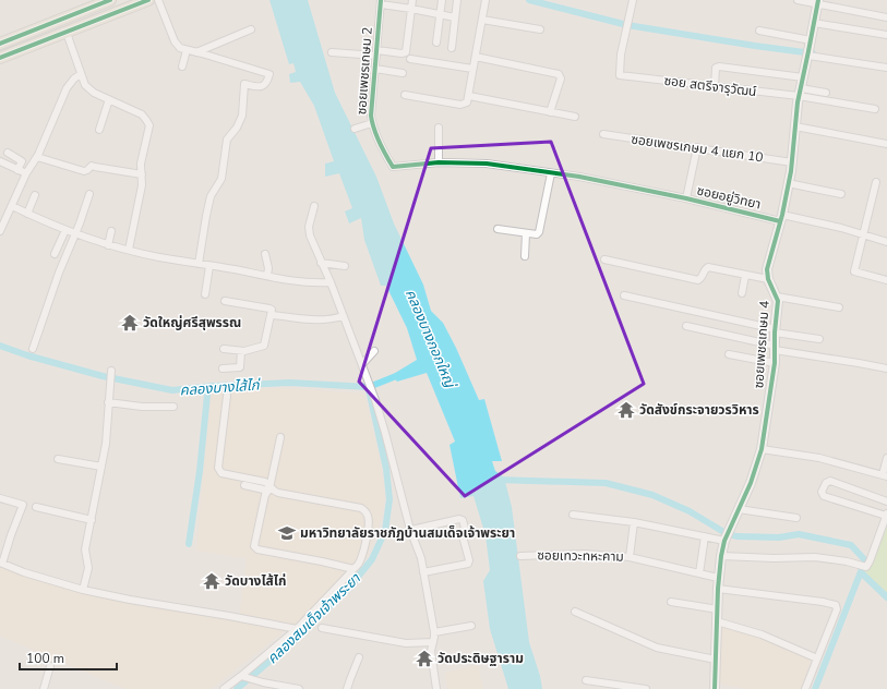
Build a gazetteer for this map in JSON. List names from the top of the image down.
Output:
{
  "streets": {
    "street": [
      "ซอยเพชรเกษม 2",
      "ซอย สตรีจารุวัฒน์",
      "ซอยเพชรเกษม 4 แยก 10",
      "ซอยอยู่วิทยา",
      "ซอยเพชรเกษม 4",
      "ซอยเทวะทหะคาม"
    ]
  },
  "crossings": [
    ["ซอยเพชรเกษม 2", "ซอยอยู่วิทยา"],
    ["ซอยเพชรเกษม 4", "ซอยเทวะทหะคาม"]
  ],
  "water": ["คลองบางกอกใหญ่", "คลองบางไส้ไก่", "คลองสมเด็จเจ้าพระยา"],
  "places": {
    "temple": [
      "วัดใหญ่ศรีสุพรรณ",
      "วัดสังข์กระจายวรวิหาร",
      "วัดบางไส้ไก่",
      "วัดประดิษฐาราม"
    ],
    "school or university": ["มหาวิทยาลัยราชภัฏบ้านสมเด็จเจ้าพระยา"]
  },
  "scale_bar": "100 m"
}
